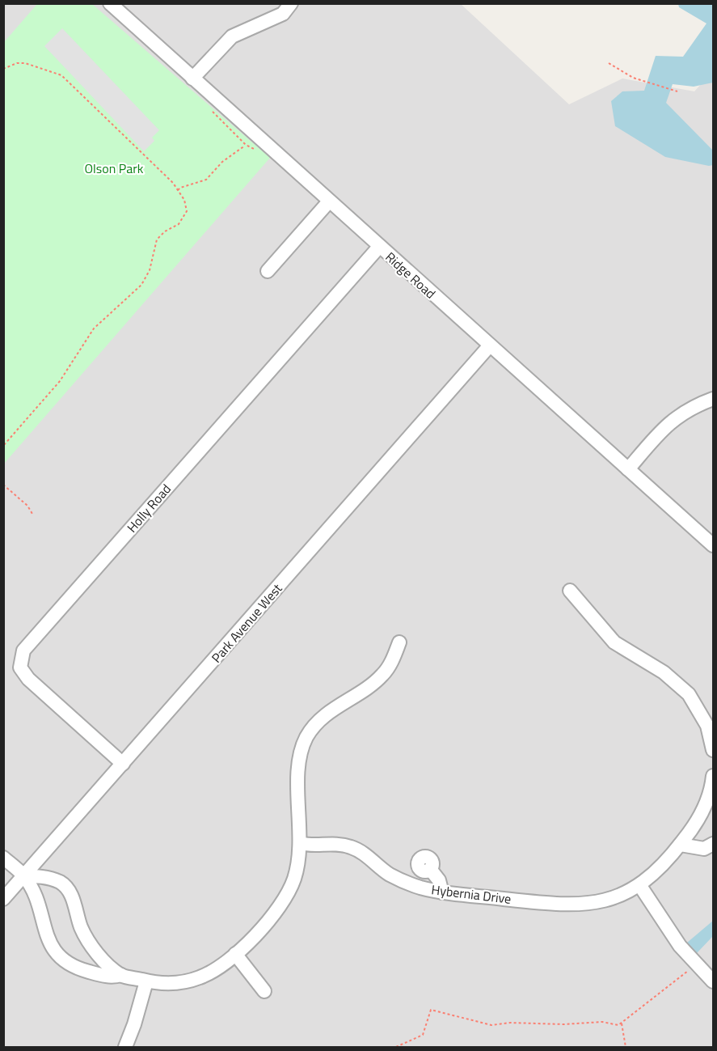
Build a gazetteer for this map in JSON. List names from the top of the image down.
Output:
{
  "streets": {
    "street": [
      "Ridge Road",
      "Holly Road",
      "Park Avenue West",
      "Hybernia Drive"
    ]
  },
  "crossings": [
    ["Ridge Road", "Holly Road"],
    ["Ridge Road", "Park Avenue West"],
    ["Holly Road", "Park Avenue West"]
  ],
  "parks": ["Olson Park"]
}
